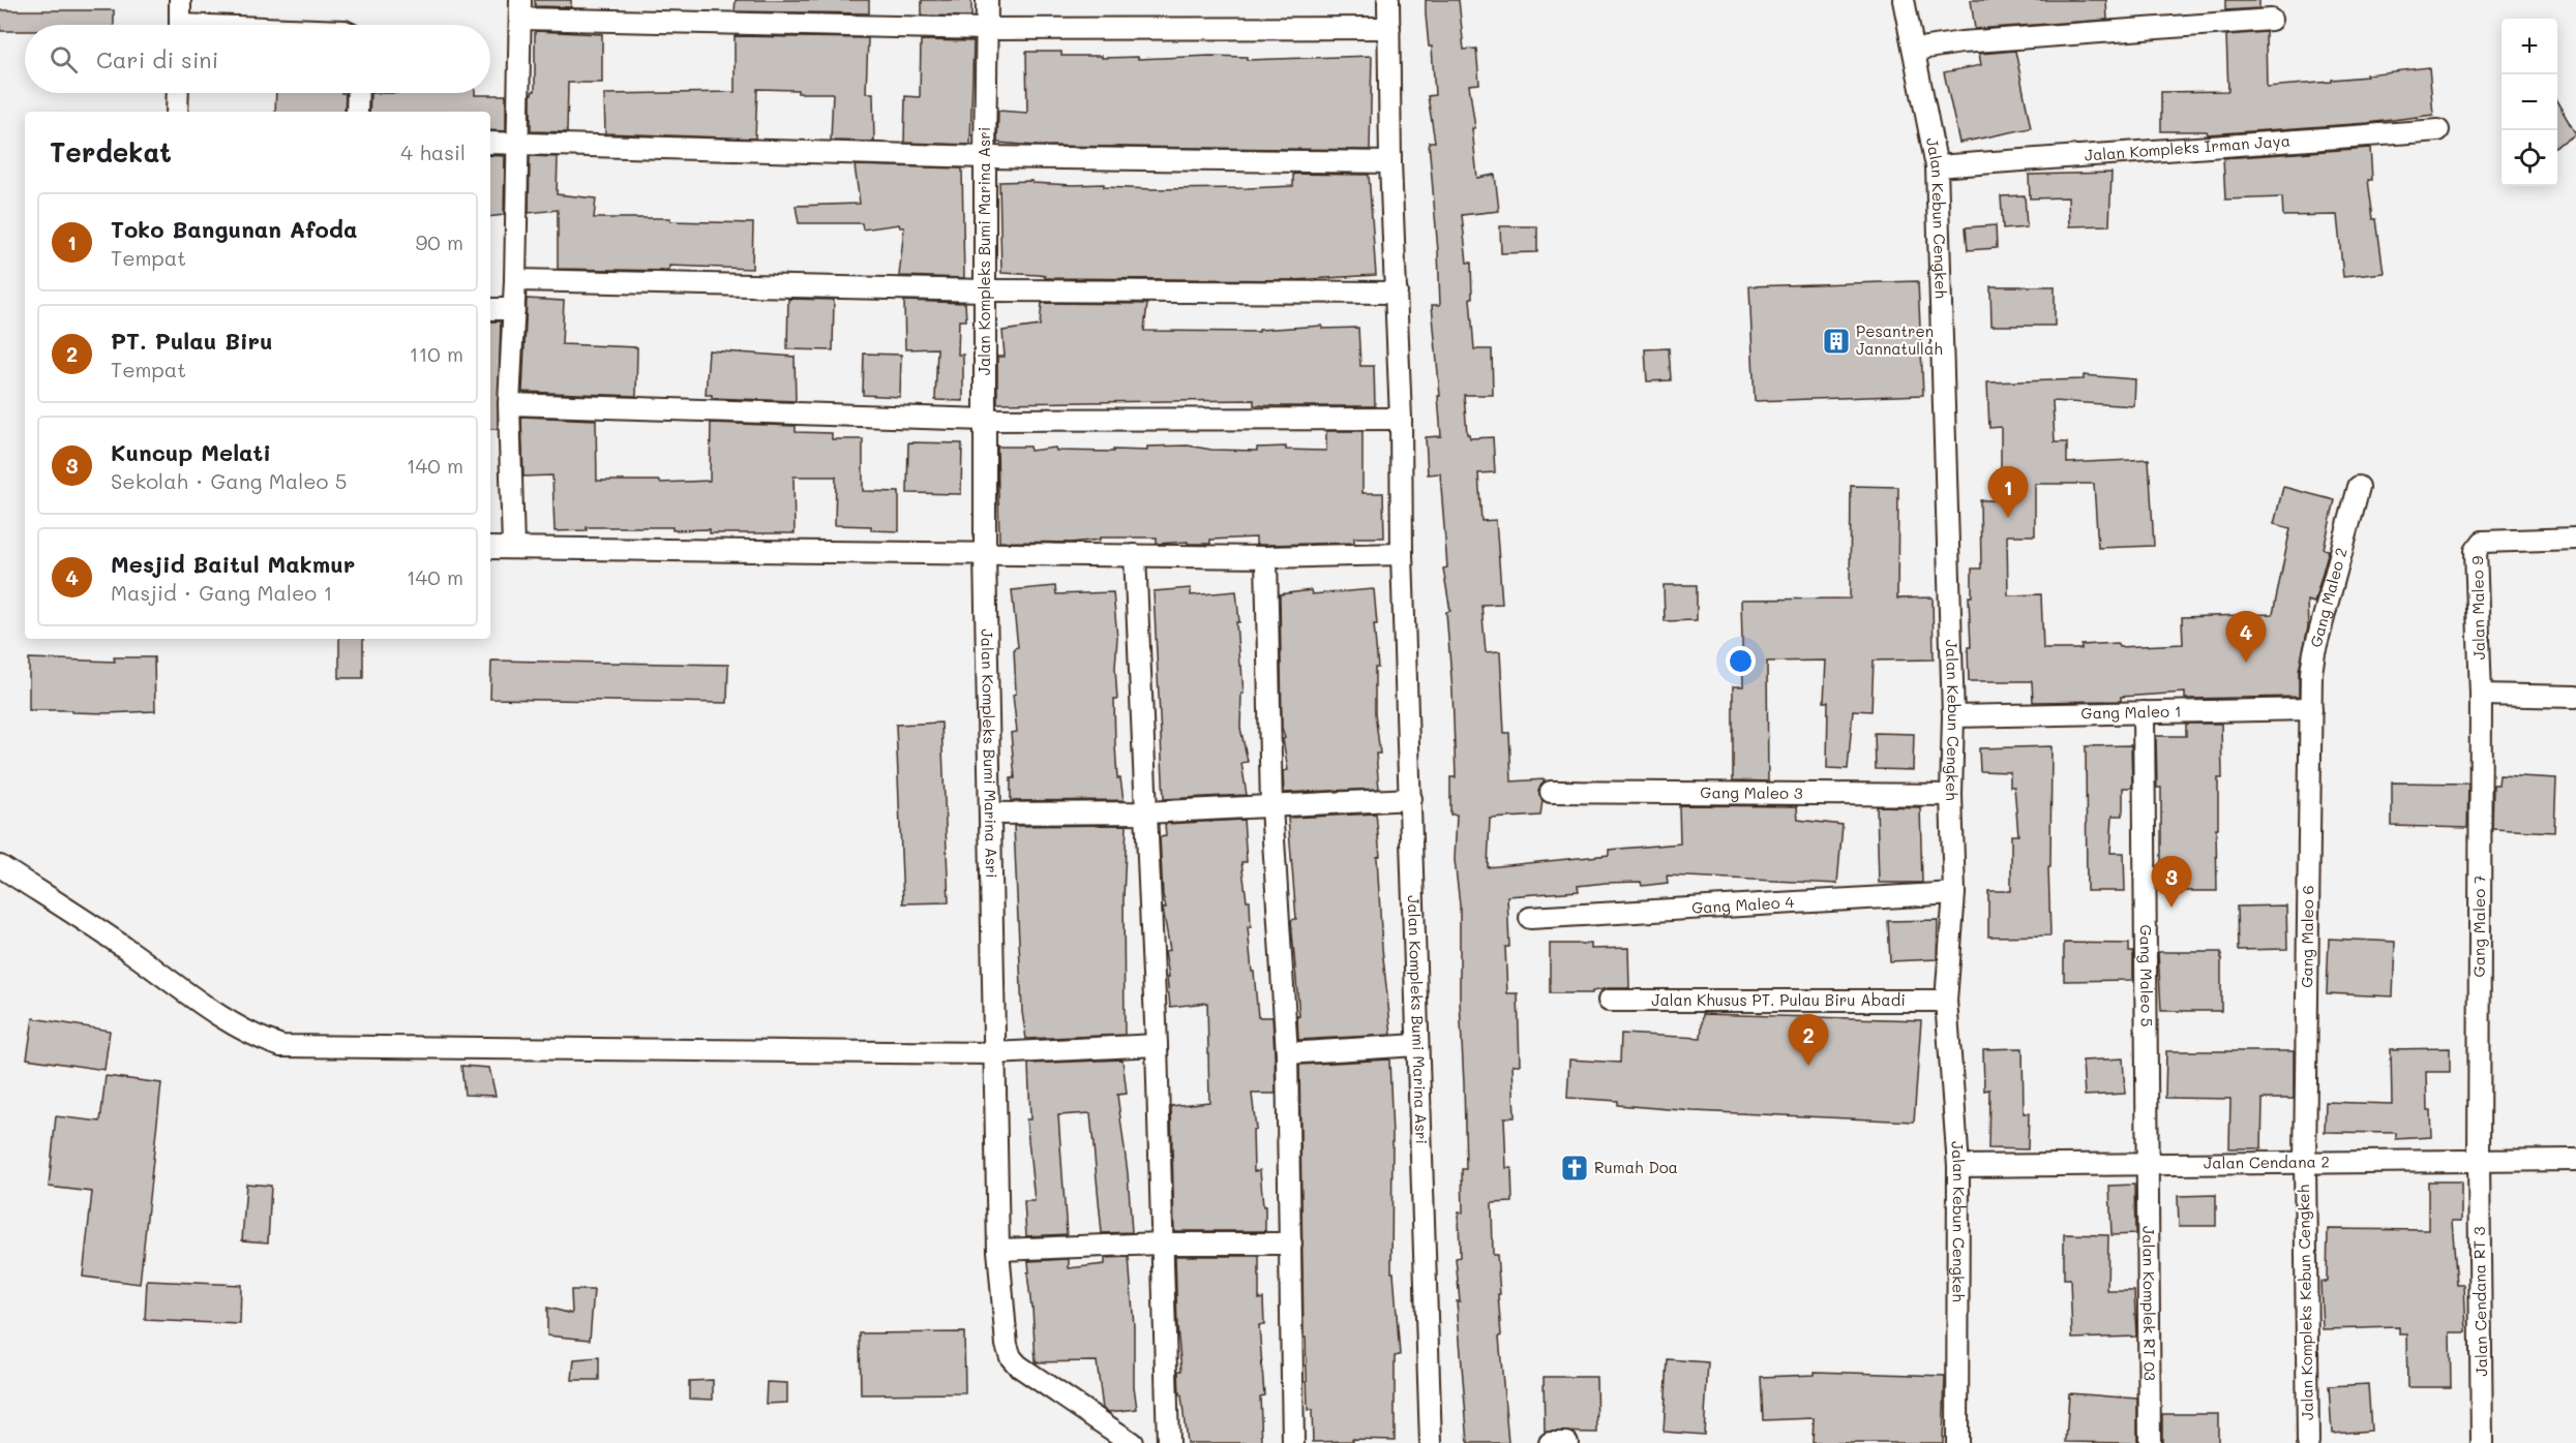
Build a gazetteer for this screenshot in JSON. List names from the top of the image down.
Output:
{
  "streets": {
    "street": [
      "Jalan Kompleks Irman Jaya",
      "Jalan Kebun Cengkeh",
      "Jalan Kompleks Bumi Marina Asri",
      "Gang Maleo 2",
      "Jalan Maleo 9",
      "Gang Maleo 1",
      "Gang Maleo 3",
      "Gang Maleo 4",
      "Gang Maleo 7",
      "Gang Maleo 6",
      "Gang Maleo 5",
      "Jalan Khusus PT. Pulau Biru Abadi",
      "Jalan Cendana 2",
      "Jalan Cendana RT 3",
      "Jalan Kompleks Kebun Cengkeh",
      "Jalan Komplek RT 03"
    ]
  },
  "crossings": [
    ["Jalan Kompleks Irman Jaya", "Jalan Kebun Cengkeh"],
    ["Jalan Kebun Cengkeh", "Gang Maleo 1"],
    ["Jalan Kebun Cengkeh", "Gang Maleo 3"],
    ["Jalan Kebun Cengkeh", "Gang Maleo 4"],
    ["Jalan Kebun Cengkeh", "Jalan Khusus PT. Pulau Biru Abadi"],
    ["Jalan Kebun Cengkeh", "Jalan Cendana 2"],
    ["Gang Maleo 2", "Gang Maleo 1"],
    ["Gang Maleo 2", "Gang Maleo 6"],
    ["Jalan Maleo 9", "Gang Maleo 7"],
    ["Gang Maleo 1", "Gang Maleo 6"],
    ["Gang Maleo 1", "Gang Maleo 5"],
    ["Gang Maleo 7", "Jalan Cendana 2"],
    ["Gang Maleo 7", "Jalan Cendana RT 3"],
    ["Gang Maleo 6", "Jalan Cendana 2"],
    ["Gang Maleo 6", "Jalan Kompleks Kebun Cengkeh"],
    ["Gang Maleo 5", "Jalan Cendana 2"],
    ["Gang Maleo 5", "Jalan Komplek RT 03"],
    ["Jalan Cendana 2", "Jalan Cendana RT 3"],
    ["Jalan Cendana 2", "Jalan Kompleks Kebun Cengkeh"],
    ["Jalan Cendana 2", "Jalan Komplek RT 03"]
  ],
  "places": {
    "building": ["Pesantren Jannatullah"],
    "church": ["Rumah Doa"]
  },
  "page": {
    "map_buttons": ["+", "−"],
    "search": "Cari di sini",
    "heading": ["Terdekat", "4 hasil"],
    "list": [
      {
        "mark": "1",
        "name": "Toko Bangunan Afoda",
        "note": "Tempat",
        "value": "90 m"
      },
      {
        "mark": "2",
        "name": "PT. Pulau Biru",
        "note": "Tempat",
        "value": "110 m"
      },
      {
        "mark": "3",
        "name": "Kuncup Melati",
        "note": "Sekolah · Gang Maleo 5",
        "value": "140 m"
      },
      {
        "mark": "4",
        "name": "Mesjid Baitul Makmur",
        "note": "Masjid · Gang Maleo 1",
        "value": "140 m"
      }
    ],
    "pins": [
      "1",
      "4",
      "3",
      "2"
    ]
  }
}
